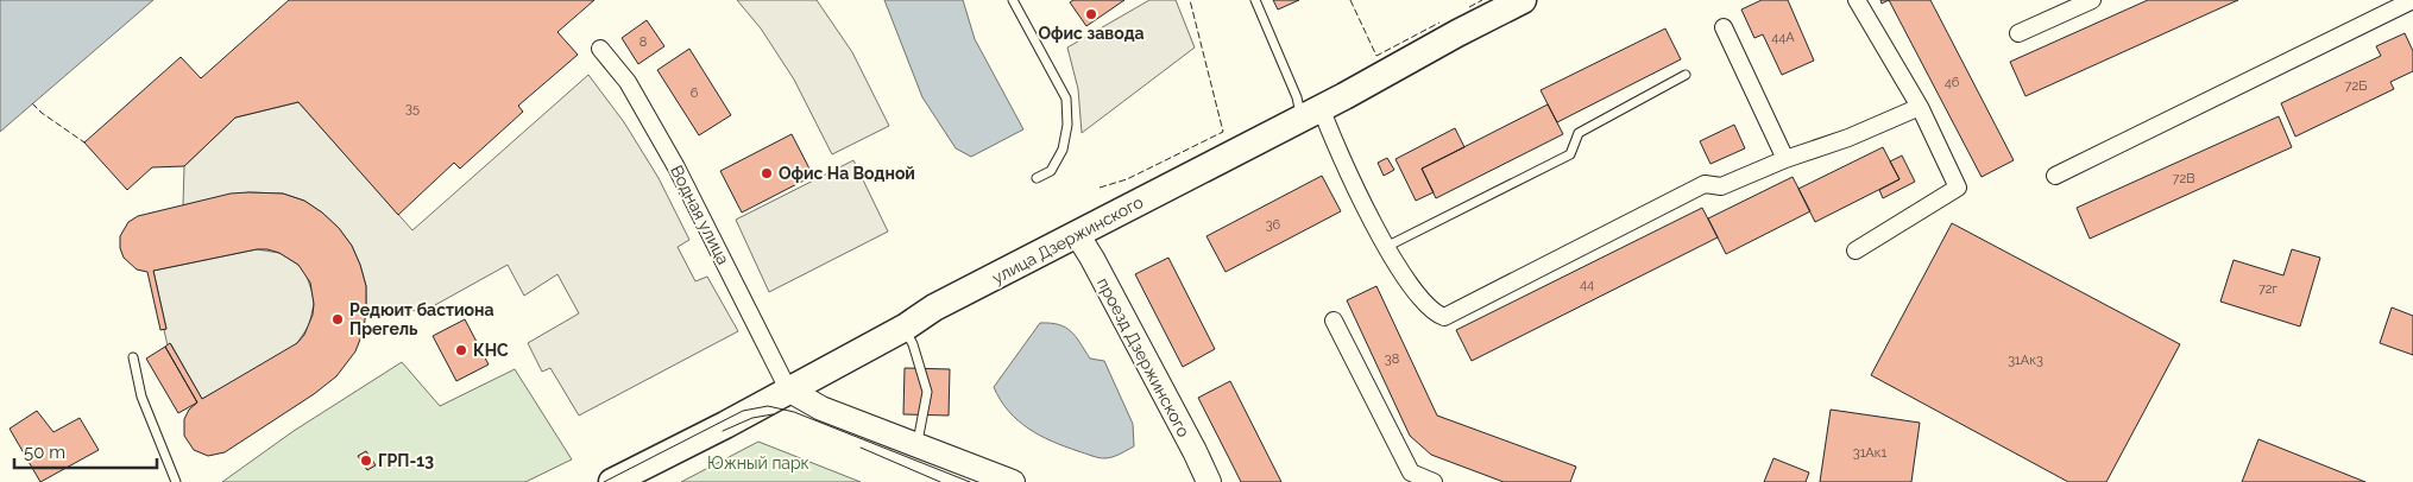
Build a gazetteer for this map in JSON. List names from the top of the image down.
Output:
{
  "streets": {
    "main road": ["улица Дзержинского", "проезд Дзержинского"],
    "street": ["Водная улица"]
  },
  "crossings": [
    ["Водная улица", "улица Дзержинского"],
    ["улица Дзержинского", "проезд Дзержинского"]
  ],
  "parks": ["Южный парк"],
  "places": [
    "Офис завода",
    "Офис На Водной",
    "Редюит бастиона Прегель",
    "КНС",
    "ГРП-13"
  ],
  "house_numbers": [
    "44А",
    "8",
    "46",
    "72Б",
    "6",
    "35",
    "72В",
    "36",
    "44",
    "72г",
    "38",
    "31Ак3",
    "31Ак1"
  ],
  "scale_bar": "50 m"
}
